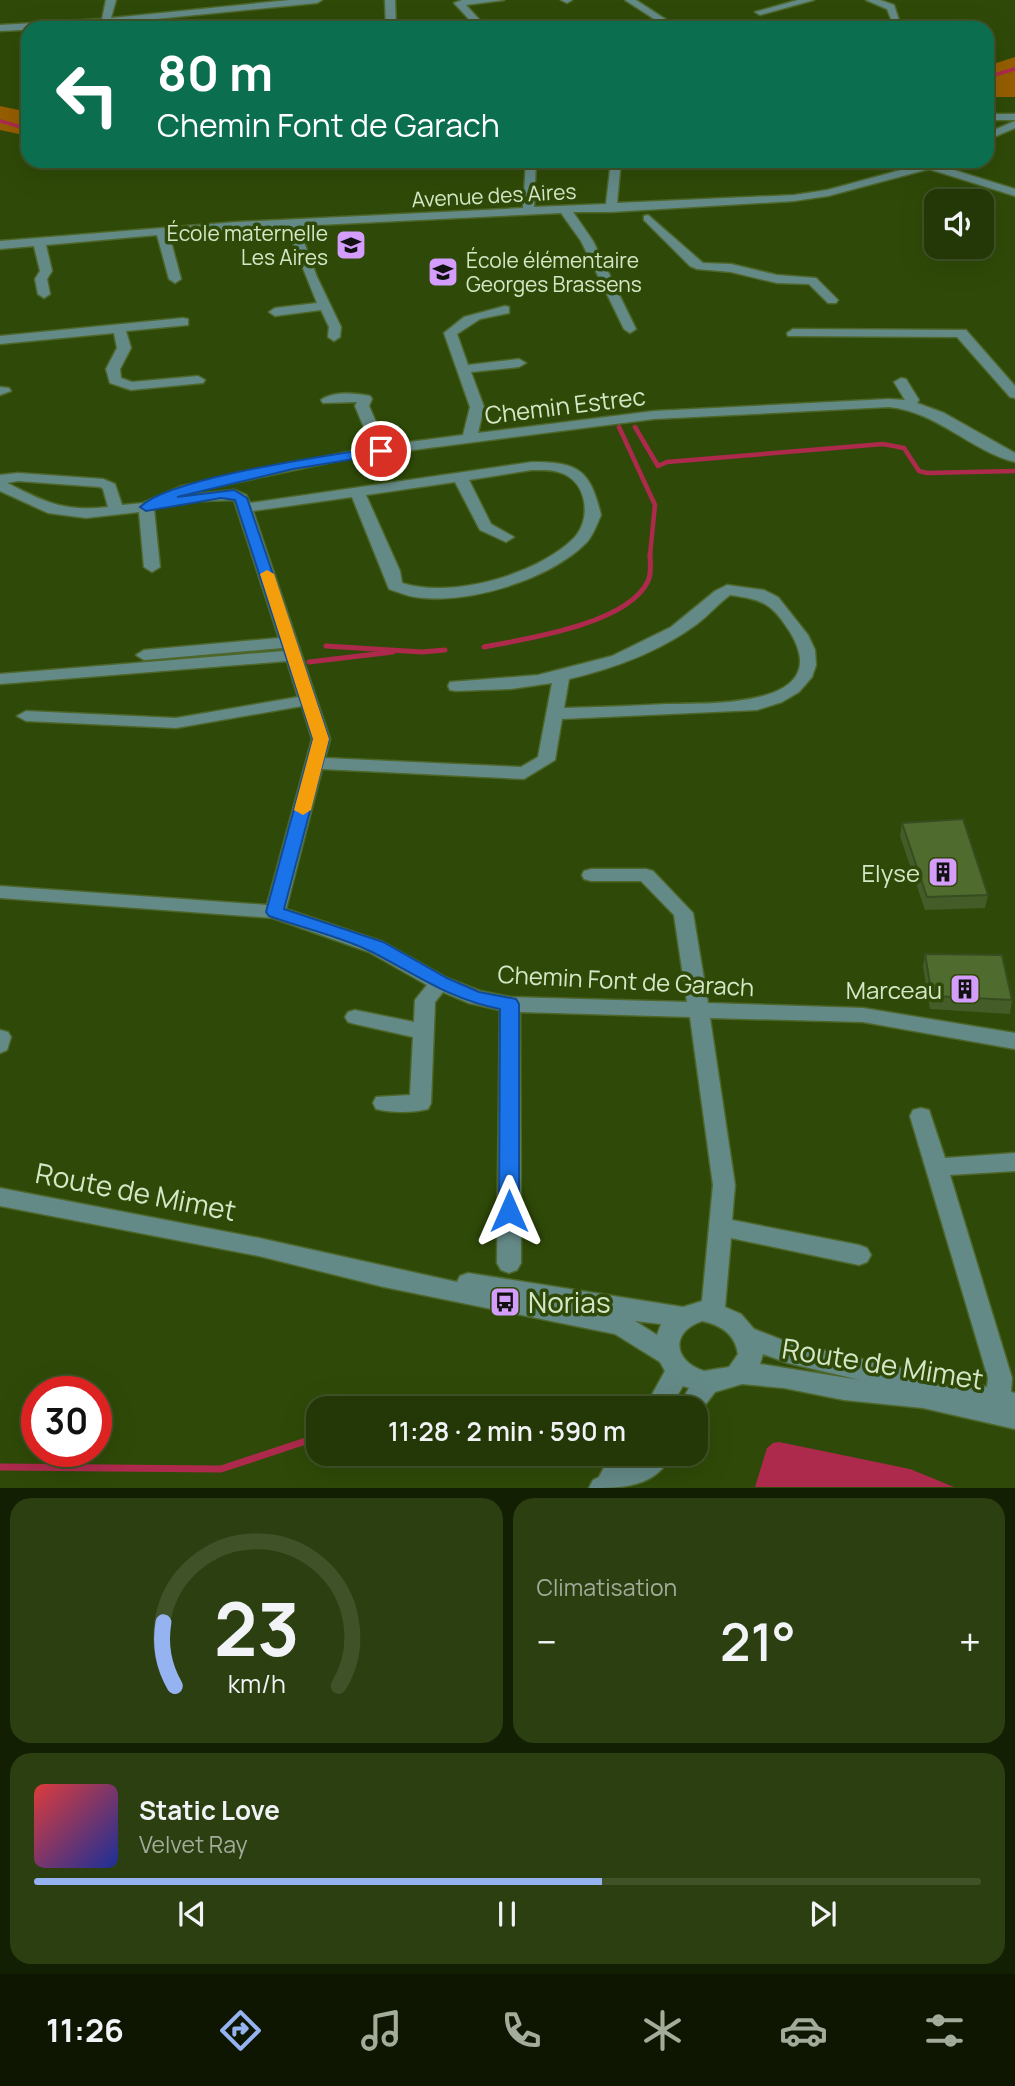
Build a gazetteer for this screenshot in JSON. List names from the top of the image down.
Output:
{
  "streets": {
    "street": [
      "Avenue des Aires",
      "Chemin Estrec",
      "Chemin Font de Garach",
      "Route de Mimet"
    ]
  },
  "places": {
    "school or university": ["École maternelle Les Aires", "École élémentaire Georges Brassens"],
    "building": ["Elyse", "Marceau"],
    "bus stop": ["Norias"]
  },
  "page": {
    "turn": ["80 m", "Chemin Font de Garach"],
    "limit": "30",
    "trip": "11:28 · 2 min · 590 m",
    "tile": "Climatisation",
    "heat": ["−", "21°", "+"],
    "song": ["Static Love", "Velvet Ray"],
    "tabs": "11:26",
    "gauge": ["23", "km/h"]
  }
}
